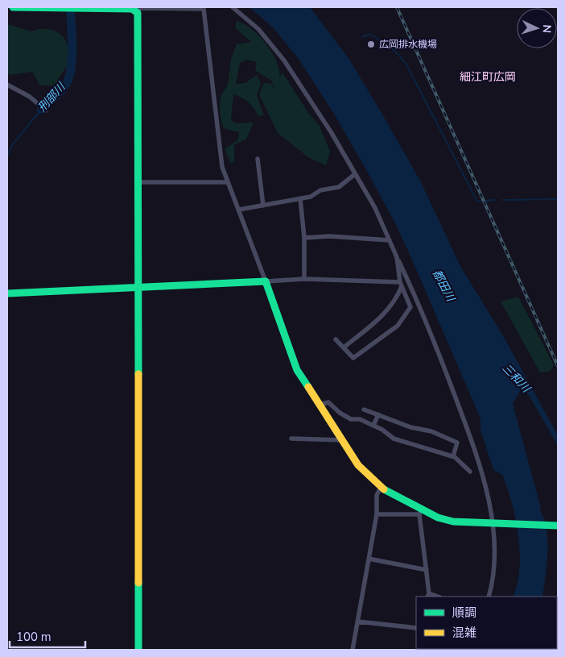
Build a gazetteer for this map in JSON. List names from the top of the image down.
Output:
{
  "districts": ["細江町広岡"],
  "water": ["刑部川", "都田川", "三和川"],
  "places": ["広岡排水機場"],
  "legend": ["順調", "混雑"],
  "scale_bar": "100 m",
  "north": "right"
}
